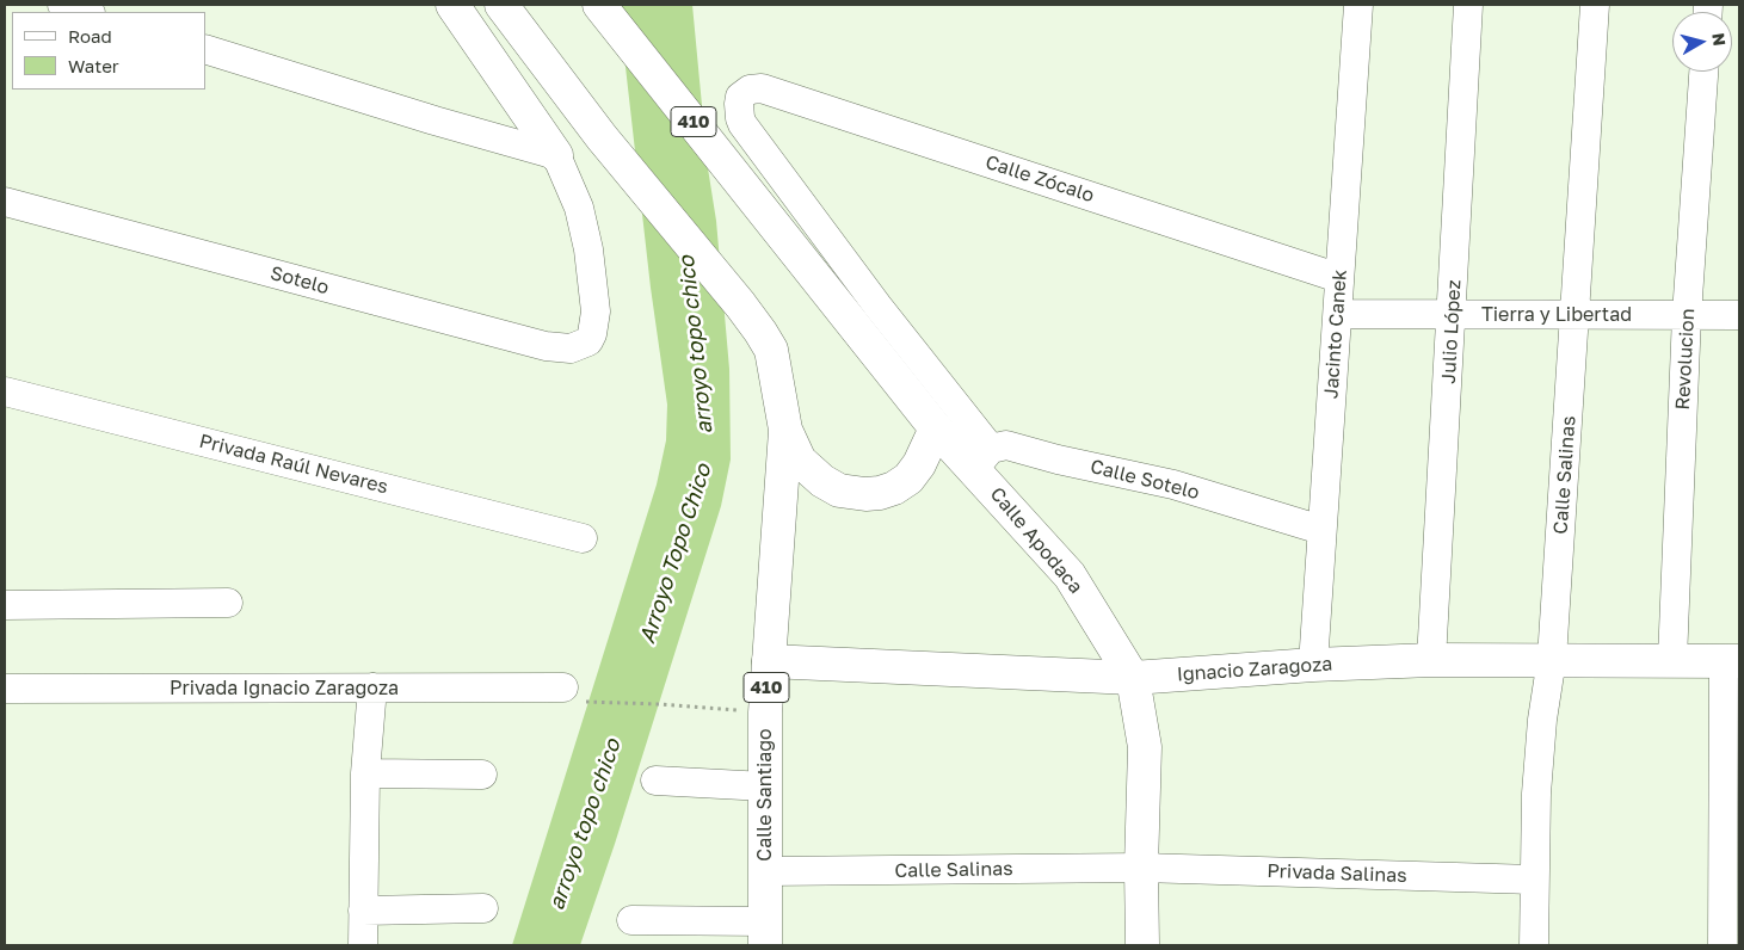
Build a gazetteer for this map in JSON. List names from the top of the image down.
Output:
{
  "streets": {
    "main road": [
      "410",
      "Calle Apodaca",
      "Ignacio Zaragoza",
      "Calle Santiago"
    ],
    "street": [
      "Calle Zócalo",
      "Sotelo",
      "Tierra y Libertad",
      "Julio López",
      "Jacinto Canek",
      "Revolucion",
      "Privada Raúl Nevares",
      "Calle Salinas",
      "Calle Sotelo",
      "Privada Ignacio Zaragoza",
      "Privada Salinas"
    ]
  },
  "crossings": [
    ["410", "Calle Apodaca"],
    ["410", "Calle Santiago"],
    ["Calle Zócalo", "Jacinto Canek"],
    ["Calle Zócalo", "Calle Apodaca"],
    ["Tierra y Libertad", "Julio López"],
    ["Tierra y Libertad", "Jacinto Canek"],
    ["Tierra y Libertad", "Revolucion"],
    ["Tierra y Libertad", "Calle Salinas"],
    ["Julio López", "Ignacio Zaragoza"],
    ["Jacinto Canek", "Calle Sotelo"],
    ["Jacinto Canek", "Ignacio Zaragoza"],
    ["Revolucion", "Ignacio Zaragoza"],
    ["Calle Salinas", "Calle Apodaca"],
    ["Calle Salinas", "Ignacio Zaragoza"],
    ["Calle Salinas", "Calle Santiago"],
    ["Calle Salinas", "Privada Salinas"],
    ["Calle Sotelo", "Calle Apodaca"],
    ["Calle Apodaca", "Ignacio Zaragoza"],
    ["Calle Apodaca", "Privada Salinas"],
    ["Ignacio Zaragoza", "Calle Santiago"]
  ],
  "water": ["arroyo topo chico", "Arroyo Topo Chico"],
  "legend": ["Road", "Water"],
  "north": "right"
}
